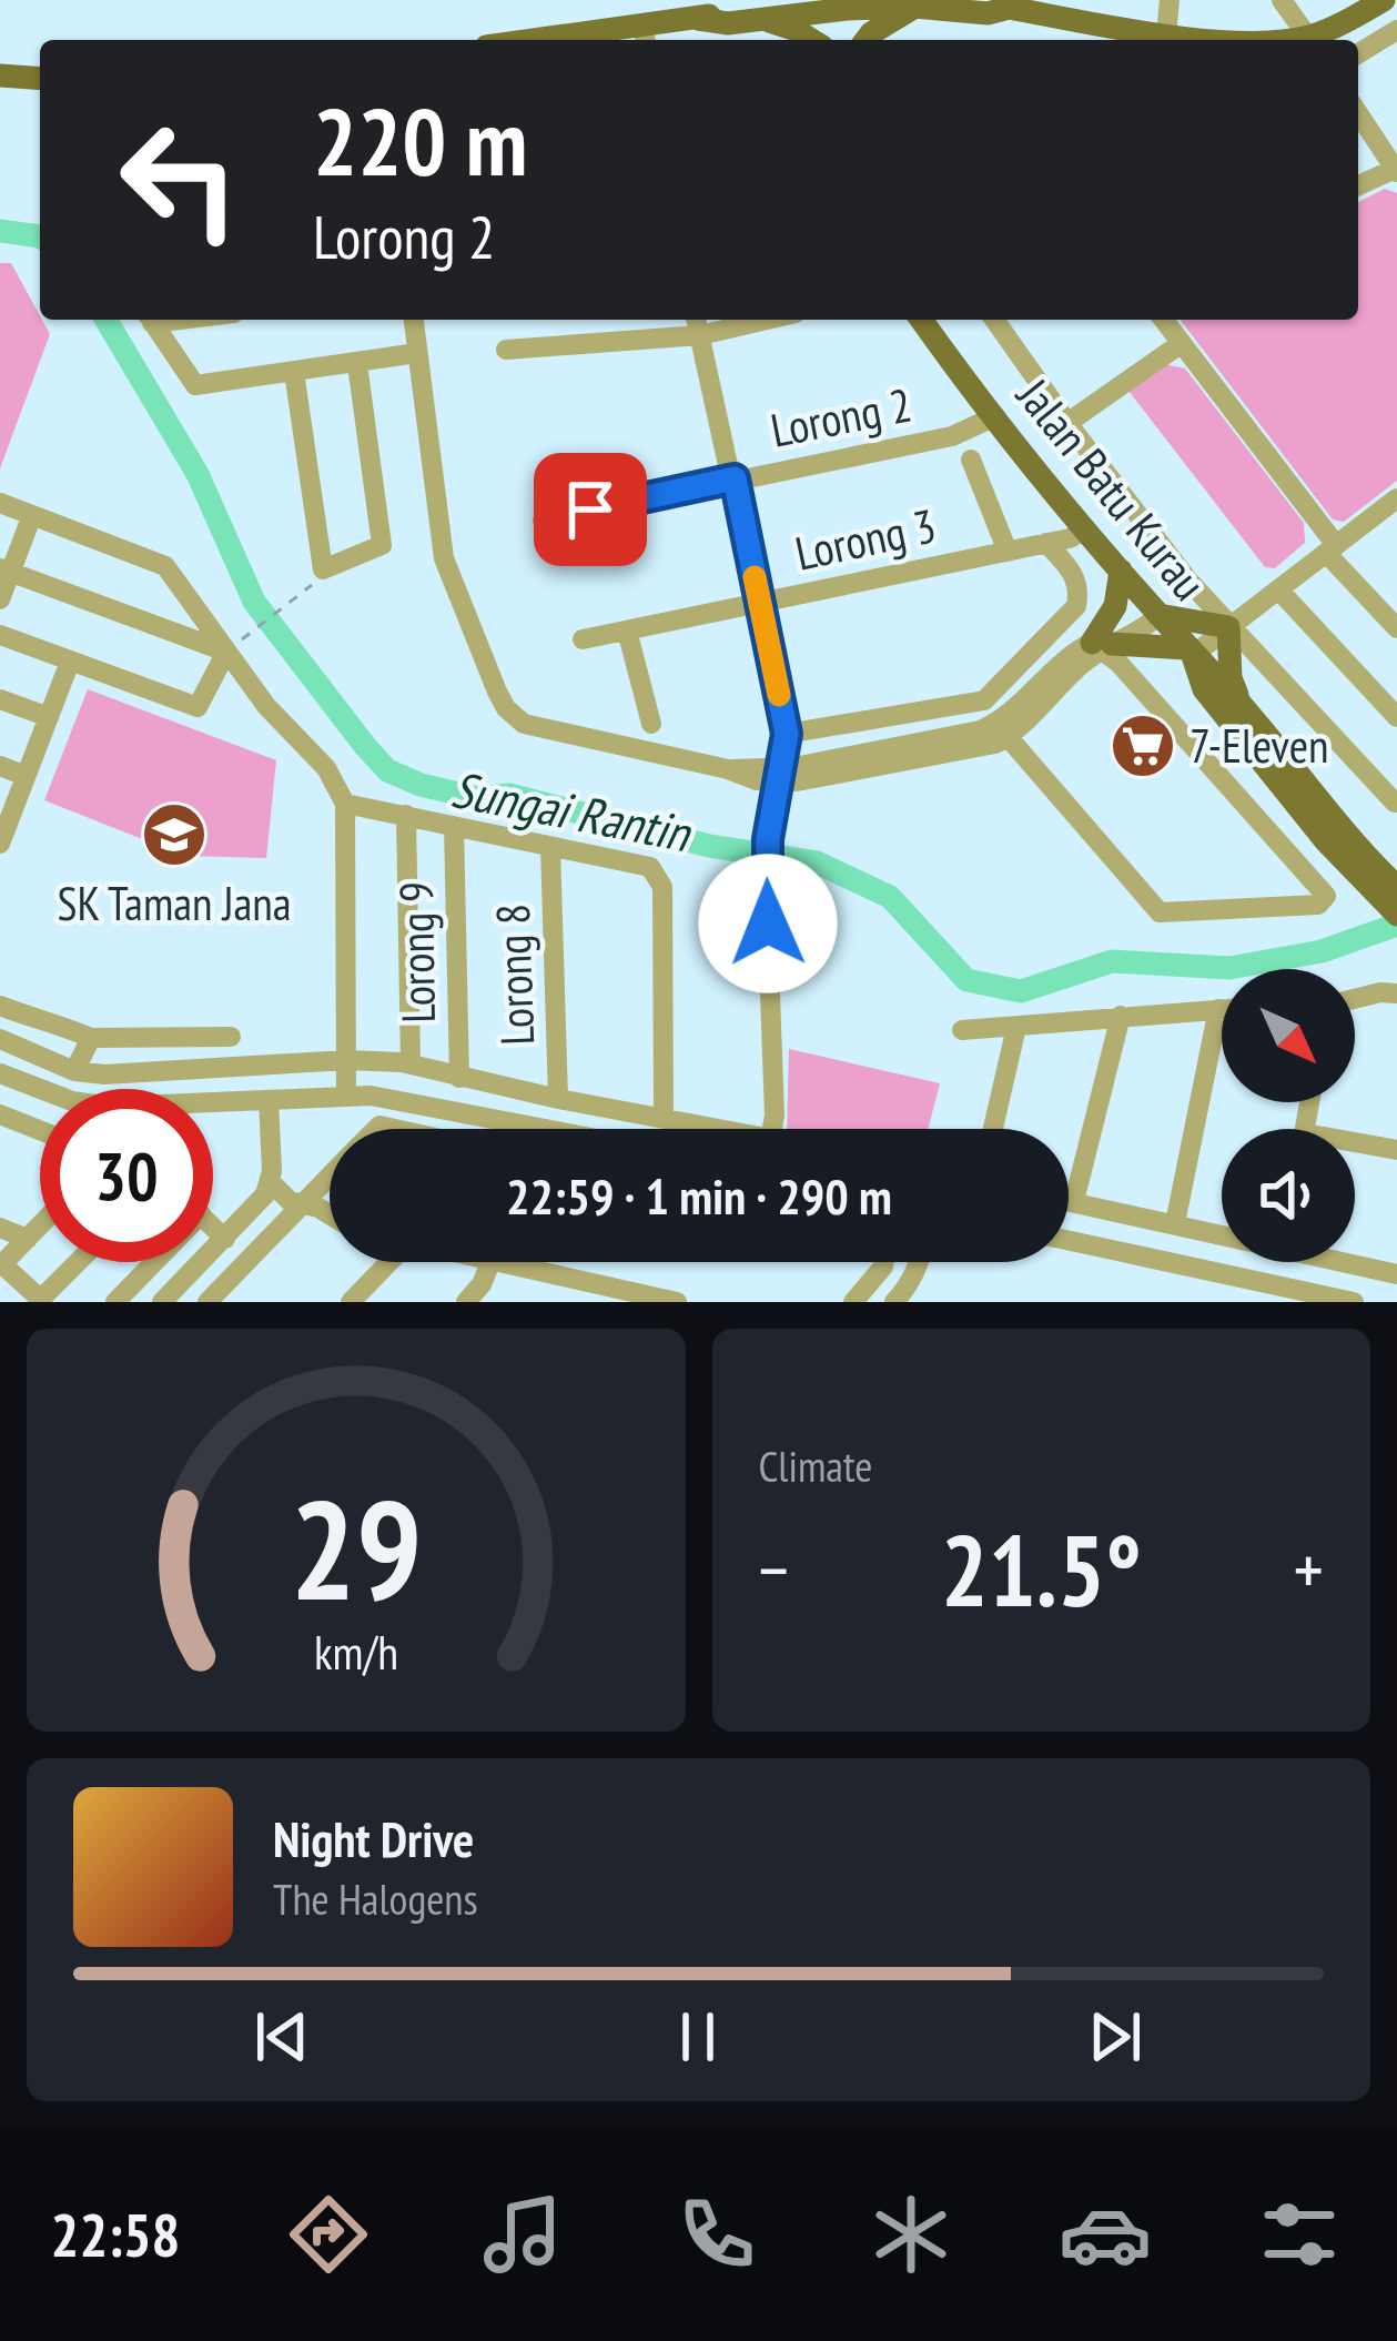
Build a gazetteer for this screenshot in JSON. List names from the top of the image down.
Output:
{
  "streets": {
    "main road": ["Jalan Batu Kurau"],
    "street": [
      "Lorong 2",
      "Lorong 3",
      "Lorong 9",
      "Lorong 8"
    ]
  },
  "crossings": [
    ["Lorong 2", "Jalan Batu Kurau"],
    ["Jalan Batu Kurau", "Lorong 3"]
  ],
  "water": ["Sungai Rantin"],
  "places": {
    "supermarket": ["7-Eleven"],
    "school or university": ["SK Taman Jana"]
  },
  "north": "bottom right",
  "page": {
    "turn": ["220 m", "Lorong 2"],
    "limit": "30",
    "trip": "22:59 · 1 min · 290 m",
    "tile": "Climate",
    "heat": ["−", "21.5°", "+"],
    "song": ["Night Drive", "The Halogens"],
    "tabs": "22:58",
    "gauge": ["29", "km/h"]
  }
}
